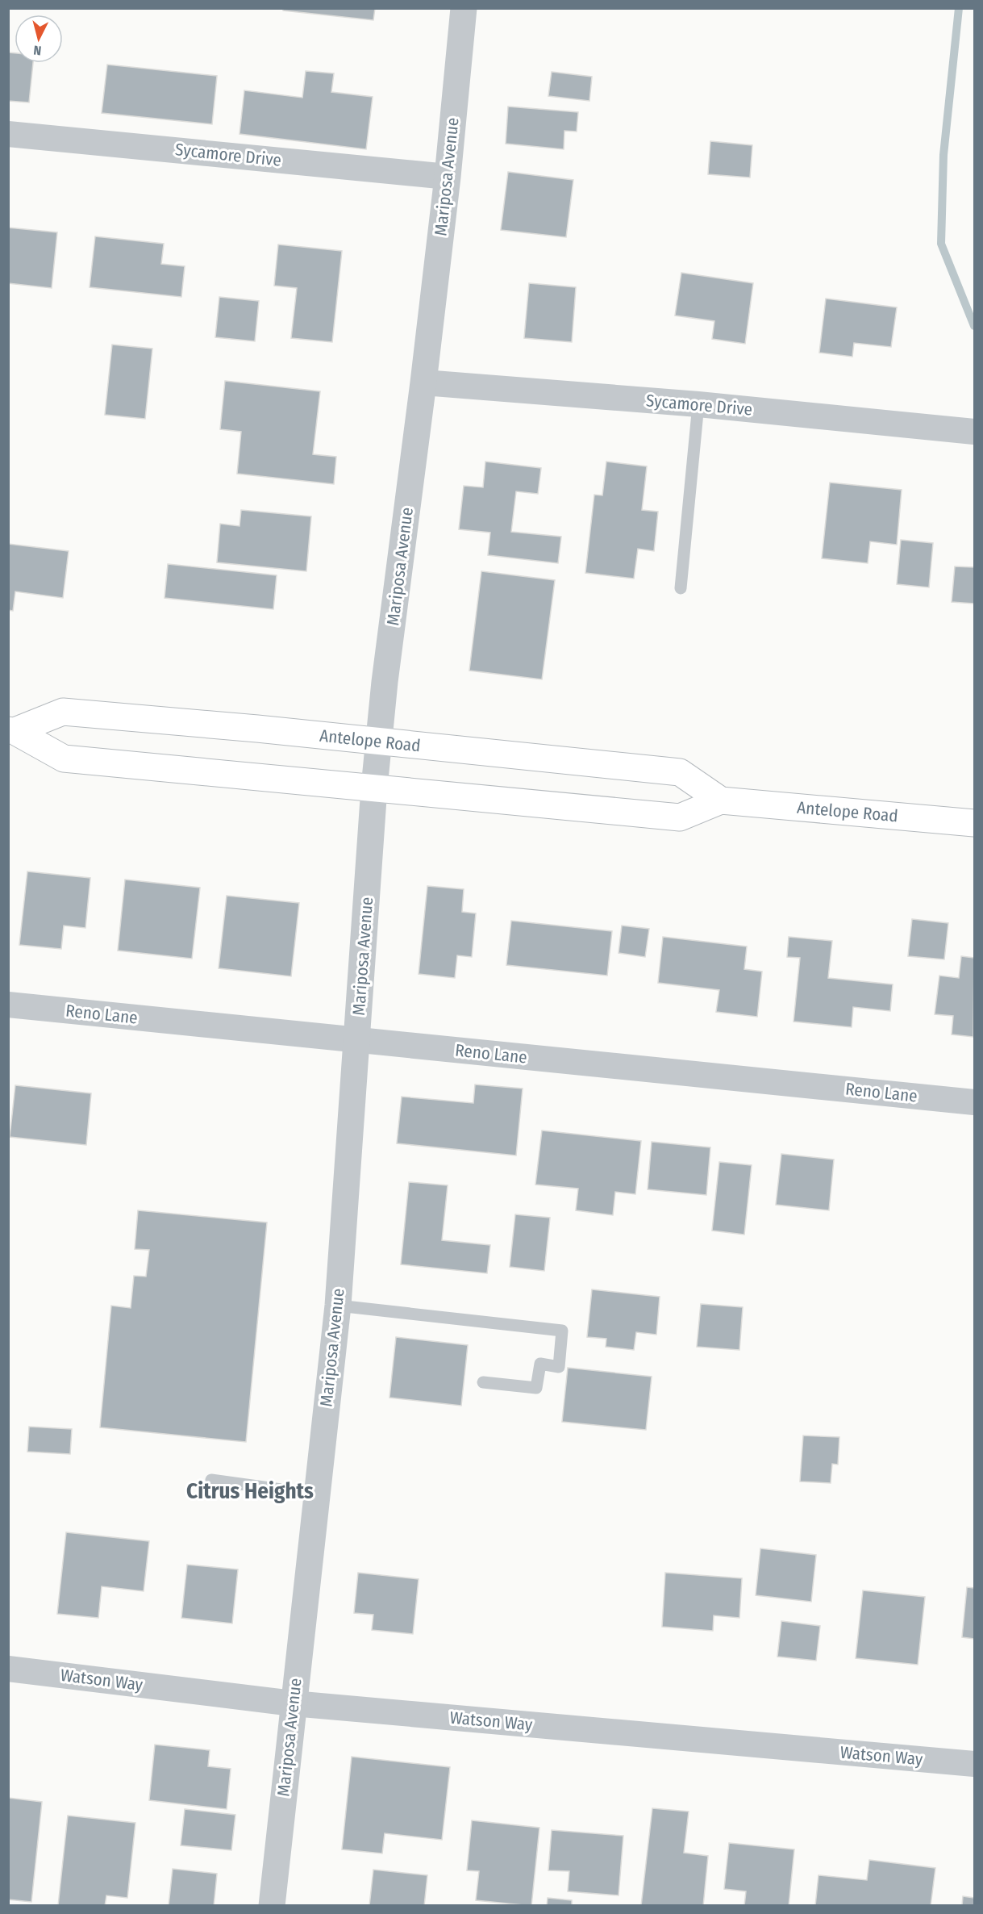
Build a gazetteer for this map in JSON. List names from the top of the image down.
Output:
{
  "streets": {
    "main road": ["Antelope Road"],
    "street": [
      "Sycamore Drive",
      "Mariposa Avenue",
      "Reno Lane",
      "Watson Way"
    ]
  },
  "crossings": [
    ["Sycamore Drive", "Mariposa Avenue"],
    ["Mariposa Avenue", "Antelope Road"],
    ["Mariposa Avenue", "Reno Lane"],
    ["Mariposa Avenue", "Watson Way"]
  ],
  "districts": ["Citrus Heights"],
  "north": "bottom"
}
